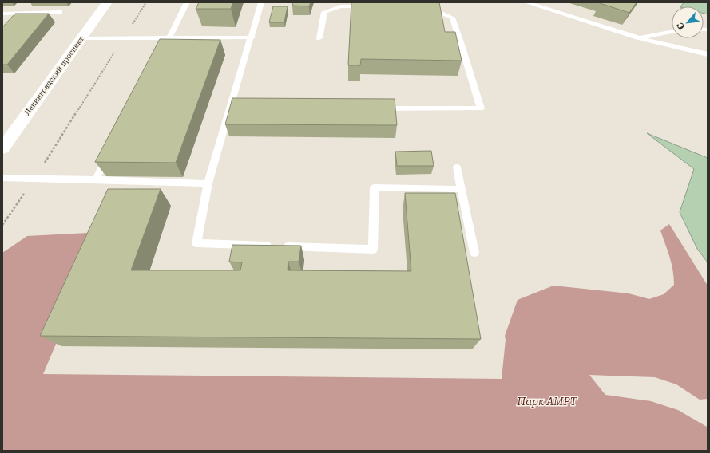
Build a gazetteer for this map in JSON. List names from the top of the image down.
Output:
{
  "streets": {
    "main road": ["Ленинградский проспект"]
  },
  "parks": ["Парк АМРТ"],
  "north": "bottom left"
}
